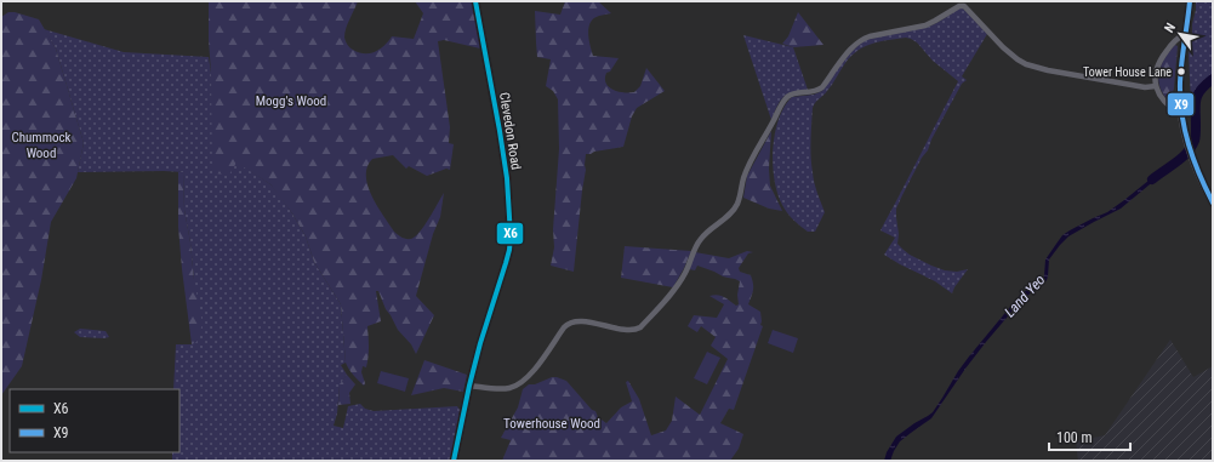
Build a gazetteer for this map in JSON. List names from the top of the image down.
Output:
{
  "streets": {
    "main road": ["Clevedon Road"]
  },
  "water": ["Land Yeo"],
  "parks": ["Mogg's Wood", "Chummock Wood", "Towerhouse Wood"],
  "places": ["Tower House Lane"],
  "lines": ["transit line X6", "transit line X9"],
  "legend": ["X6", "X9"],
  "scale_bar": "100 m",
  "north": "top left"
}
